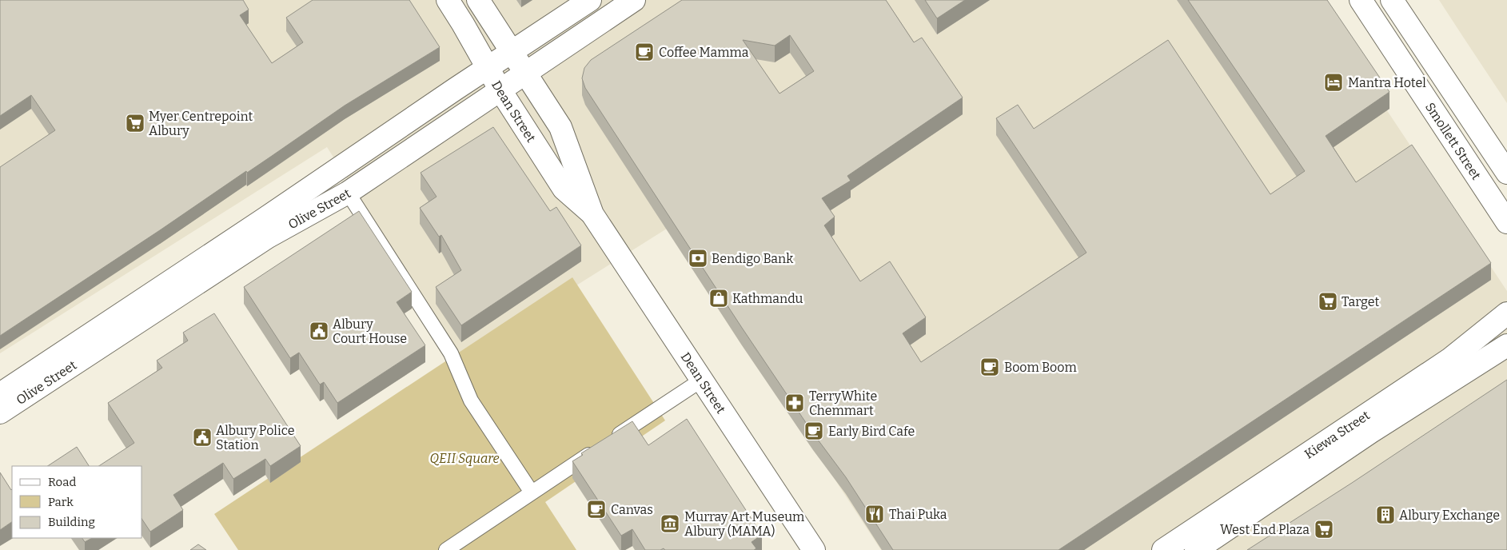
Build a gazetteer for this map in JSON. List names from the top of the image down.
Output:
{
  "streets": {
    "street": [
      "Dean Street",
      "Smollett Street",
      "Olive Street",
      "Kiewa Street"
    ]
  },
  "crossings": [
    ["Dean Street", "Olive Street"]
  ],
  "parks": ["QEII Square"],
  "places": {
    "cafe": [
      "Coffee Mamma",
      "Boom Boom",
      "Early Bird Cafe",
      "Canvas"
    ],
    "hotel": ["Mantra Hotel"],
    "supermarket": ["Myer Centrepoint Albury", "Target", "West End Plaza"],
    "bank": ["Bendigo Bank"],
    "shop": ["Kathmandu"],
    "public building": ["Albury Court House", "Albury Police Station"],
    "pharmacy": ["TerryWhite Chemmart"],
    "restaurant": ["Thai Puka"],
    "building": ["Albury Exchange"],
    "museum": ["Murray Art Museum Albury (MAMA)"]
  },
  "legend": ["Road", "Park", "Building"]
}
